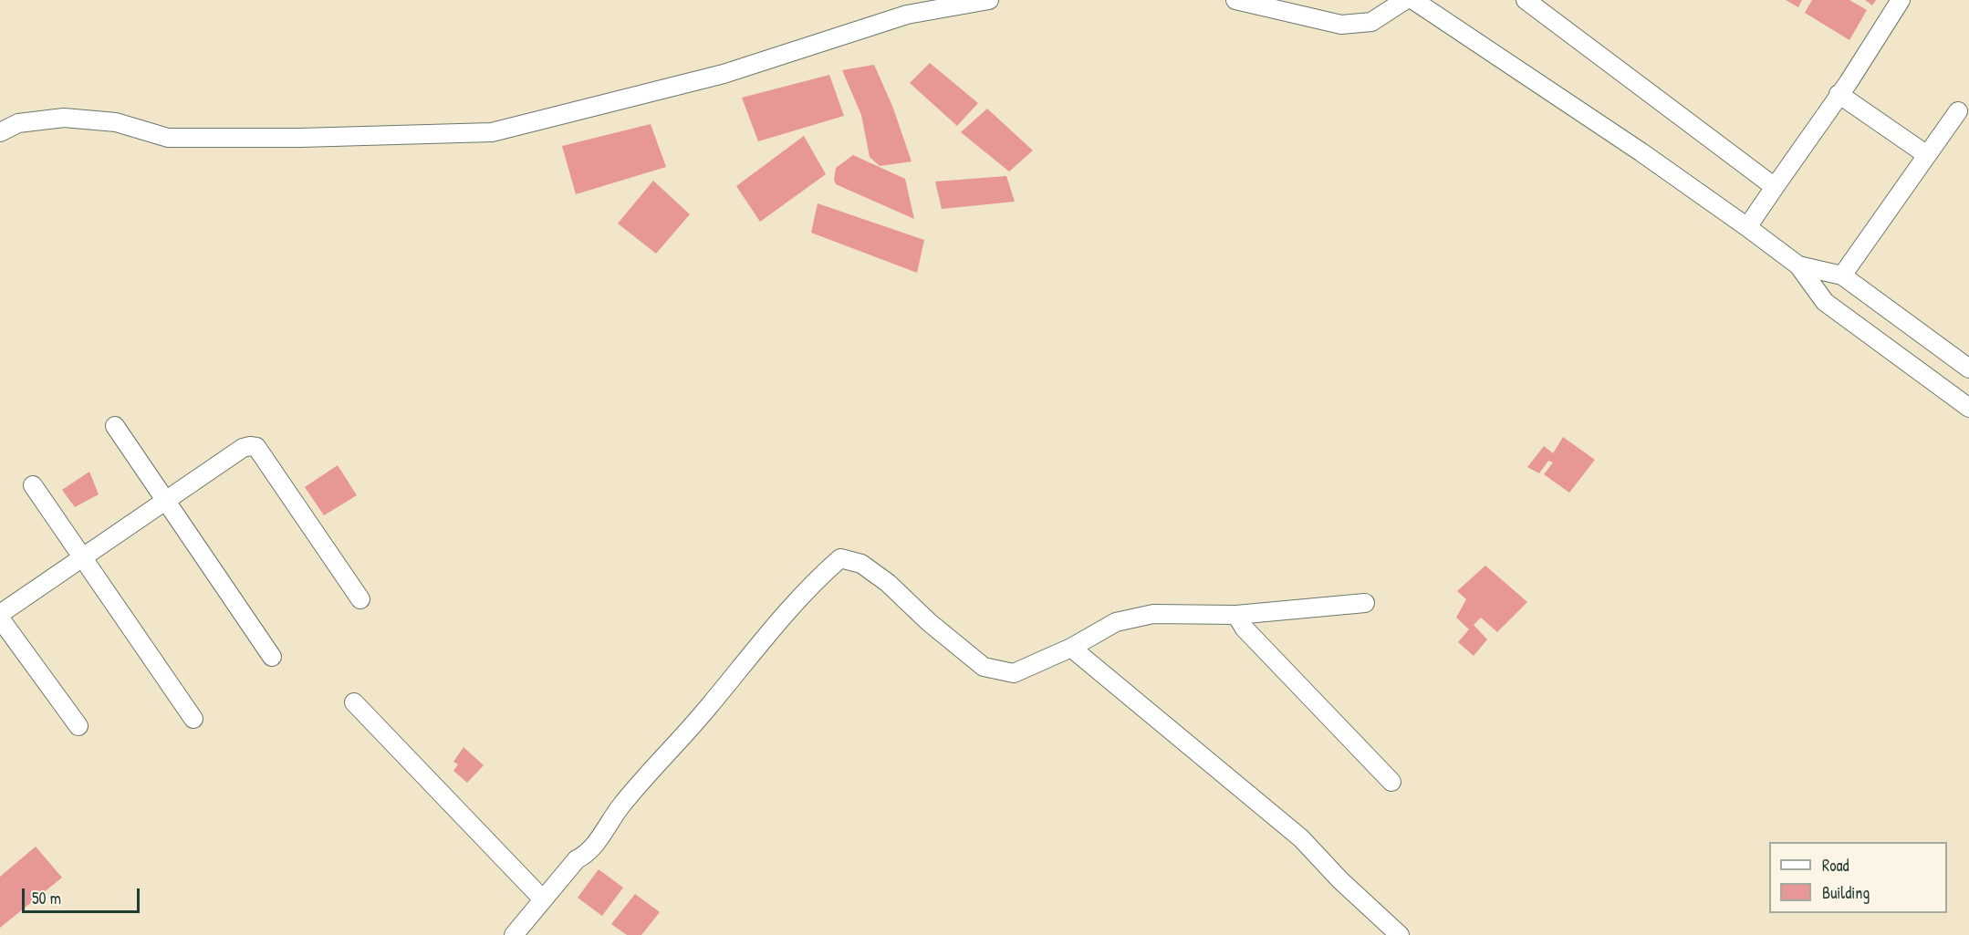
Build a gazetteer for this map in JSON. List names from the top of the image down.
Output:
{
  "legend": ["Road", "Building"],
  "scale_bar": "50 m"
}
